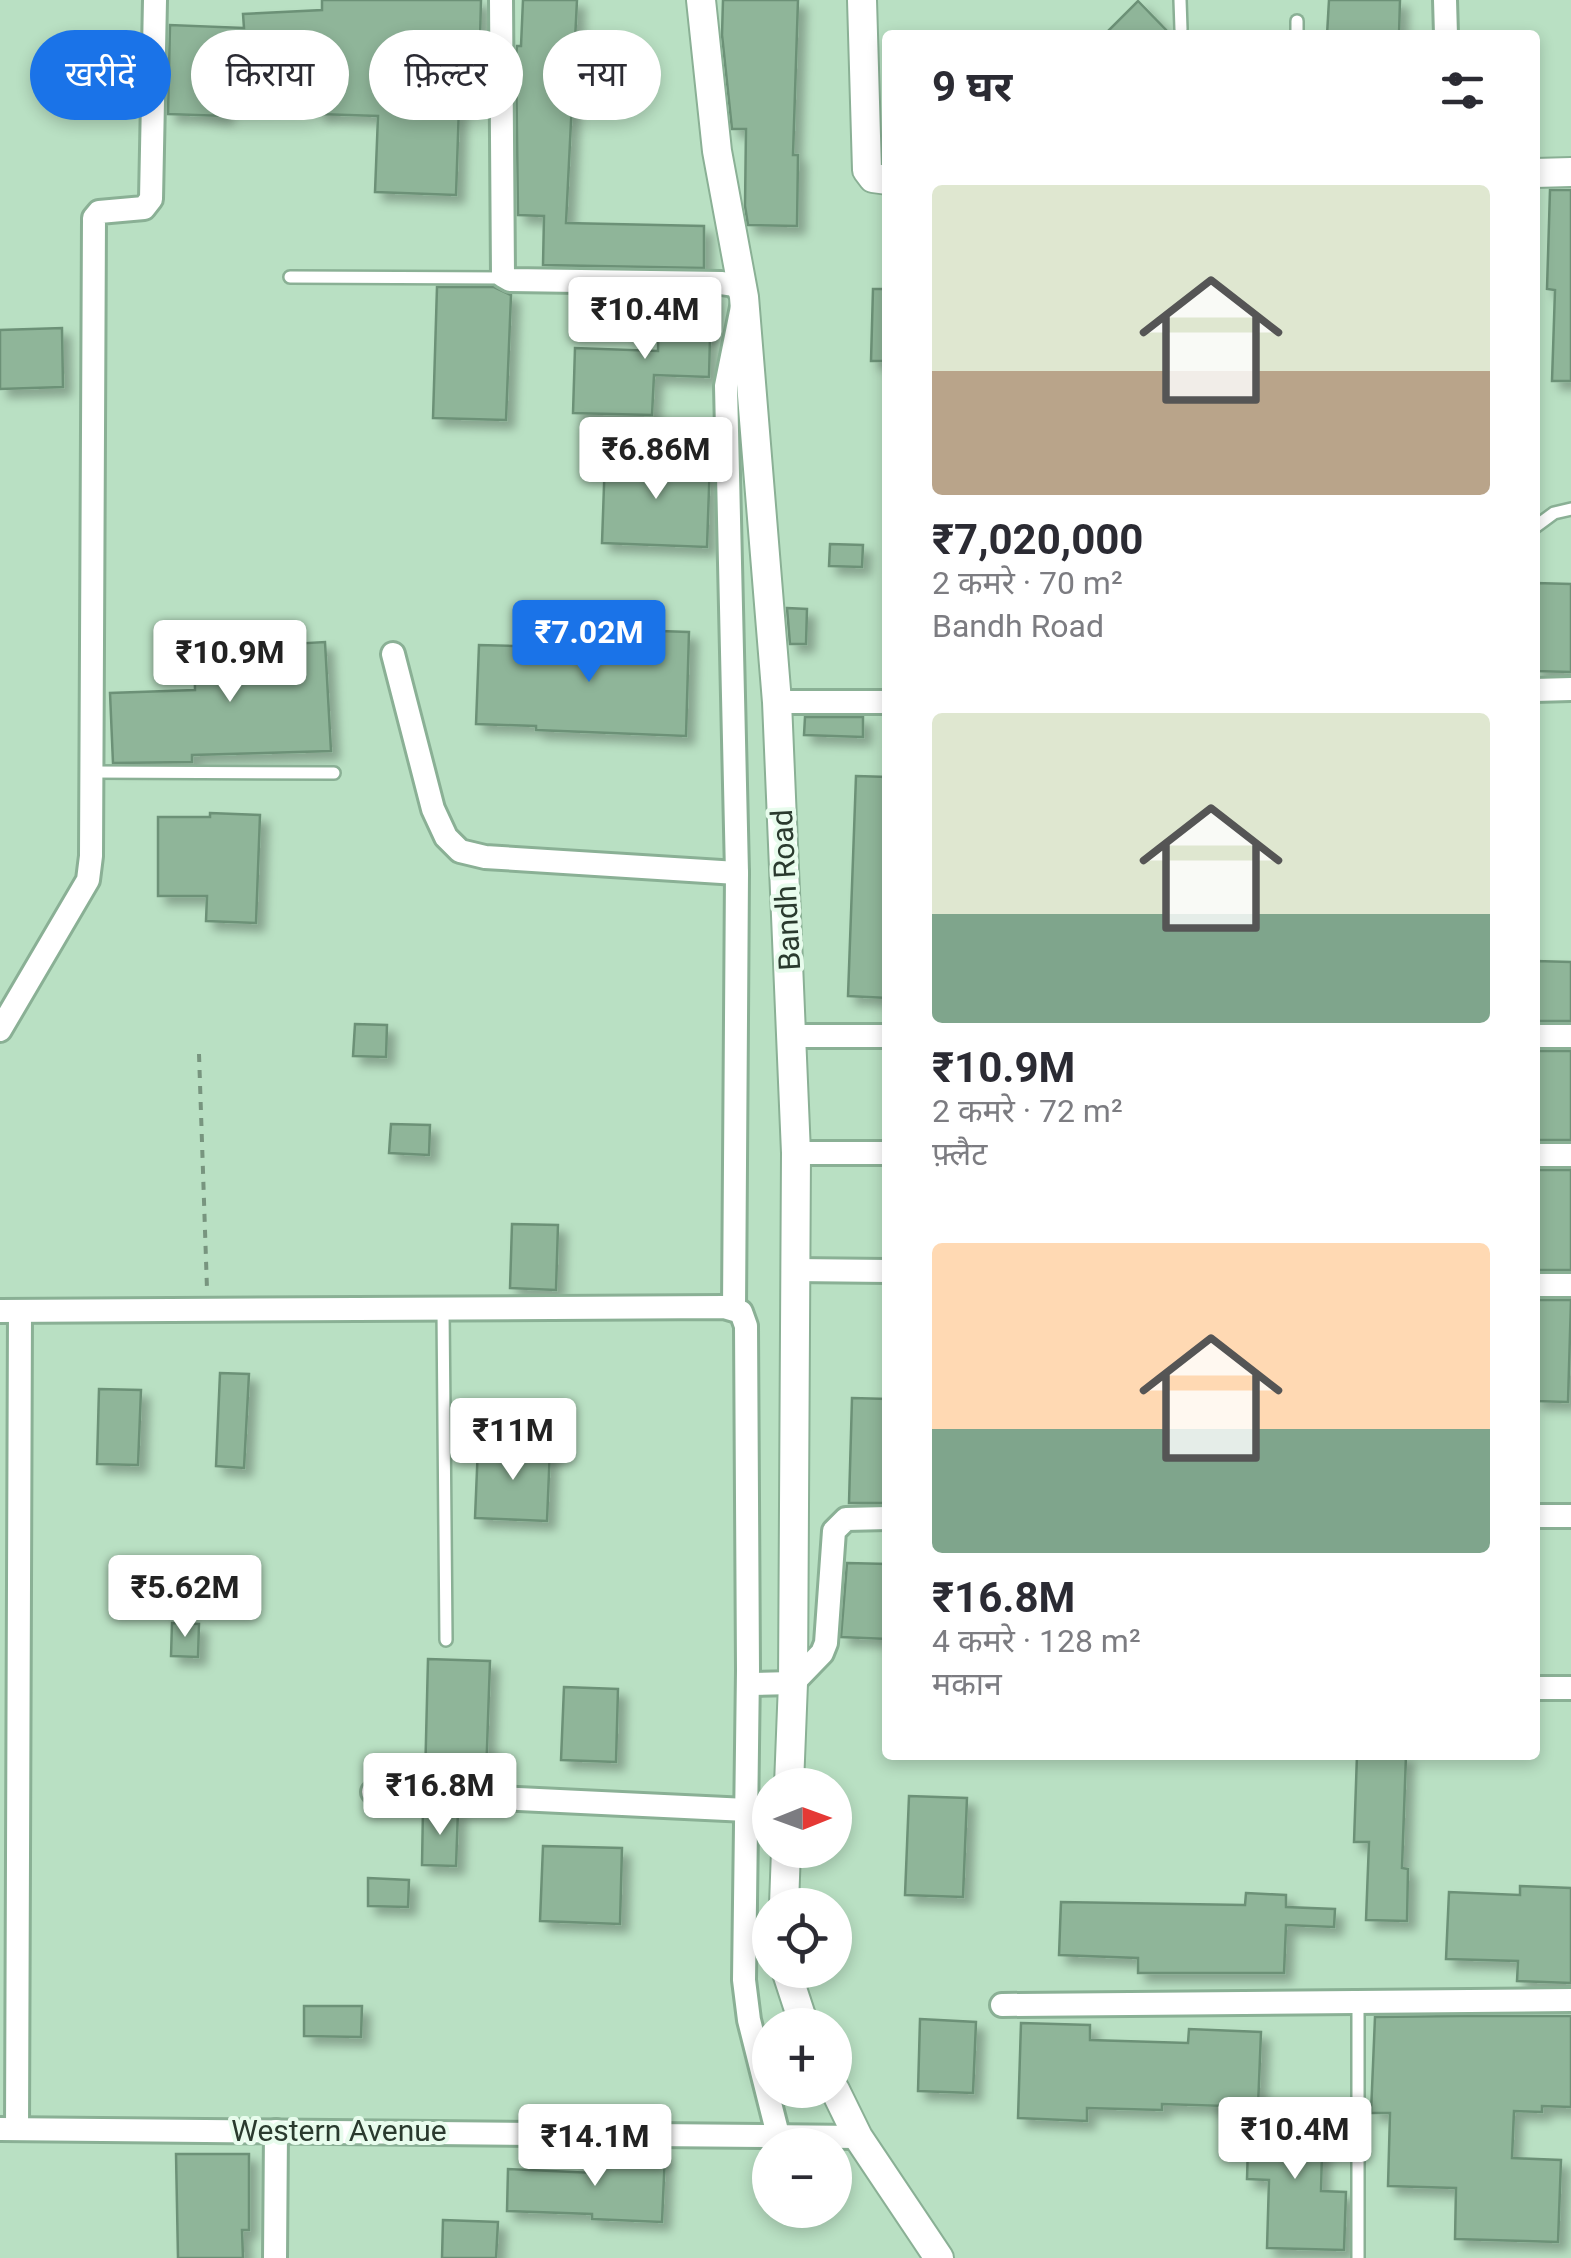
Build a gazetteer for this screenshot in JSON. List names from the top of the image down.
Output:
{
  "streets": {
    "street": ["Bandh Road", "Western Avenue"]
  },
  "north": "right",
  "page": {
    "chip": [
      "खरीदें",
      "किराया",
      "फ़िल्टर",
      "नया"
    ],
    "heading": "9 घर",
    "list": [
      {
        "name": "₹7,020,000",
        "note": "2 कमरे · 70 m² · Bandh Road"
      },
      {
        "name": "₹10.9M",
        "note": "2 कमरे · 72 m² · फ़्लैट"
      },
      {
        "name": "₹16.8M",
        "note": "4 कमरे · 128 m² · मकान"
      }
    ],
    "price": [
      "₹10.4M",
      "₹6.86M",
      "₹7.02M",
      "₹10.9M",
      "₹11M",
      "₹5.62M",
      "₹16.8M",
      "₹10.4M",
      "₹14.1M"
    ],
    "map_buttons": ["+", "−"]
  }
}
